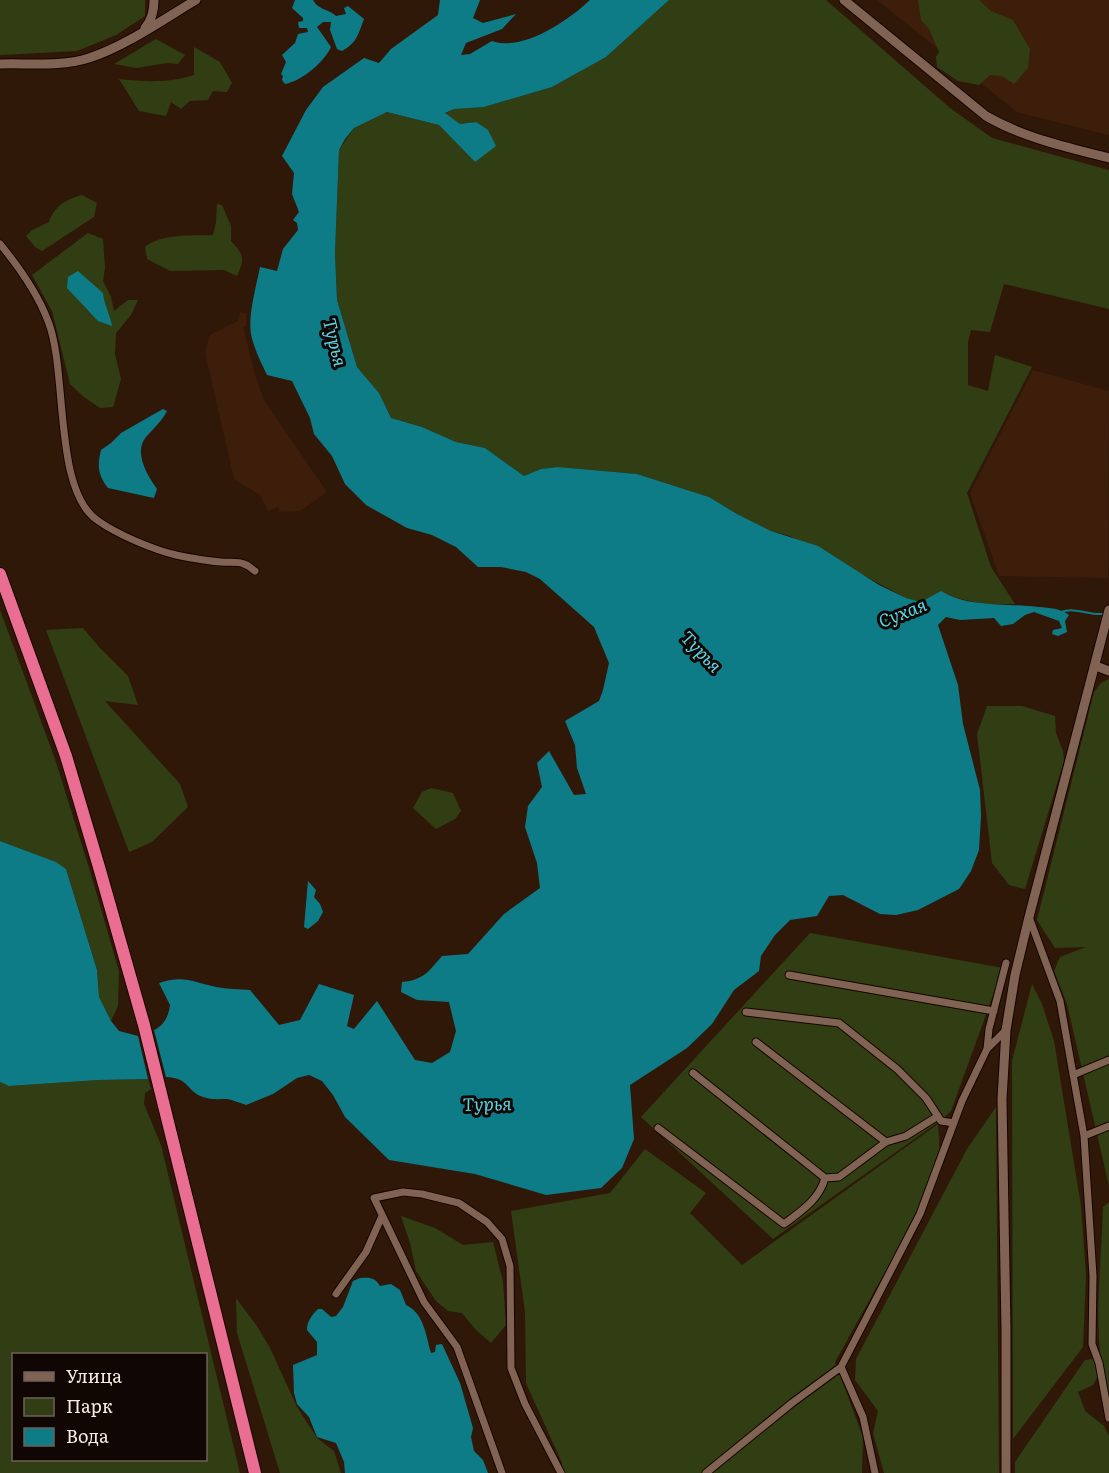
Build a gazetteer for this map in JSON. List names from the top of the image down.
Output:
{
  "water": ["Турья", "Сухая"],
  "legend": ["Улица", "Парк", "Вода"]
}
